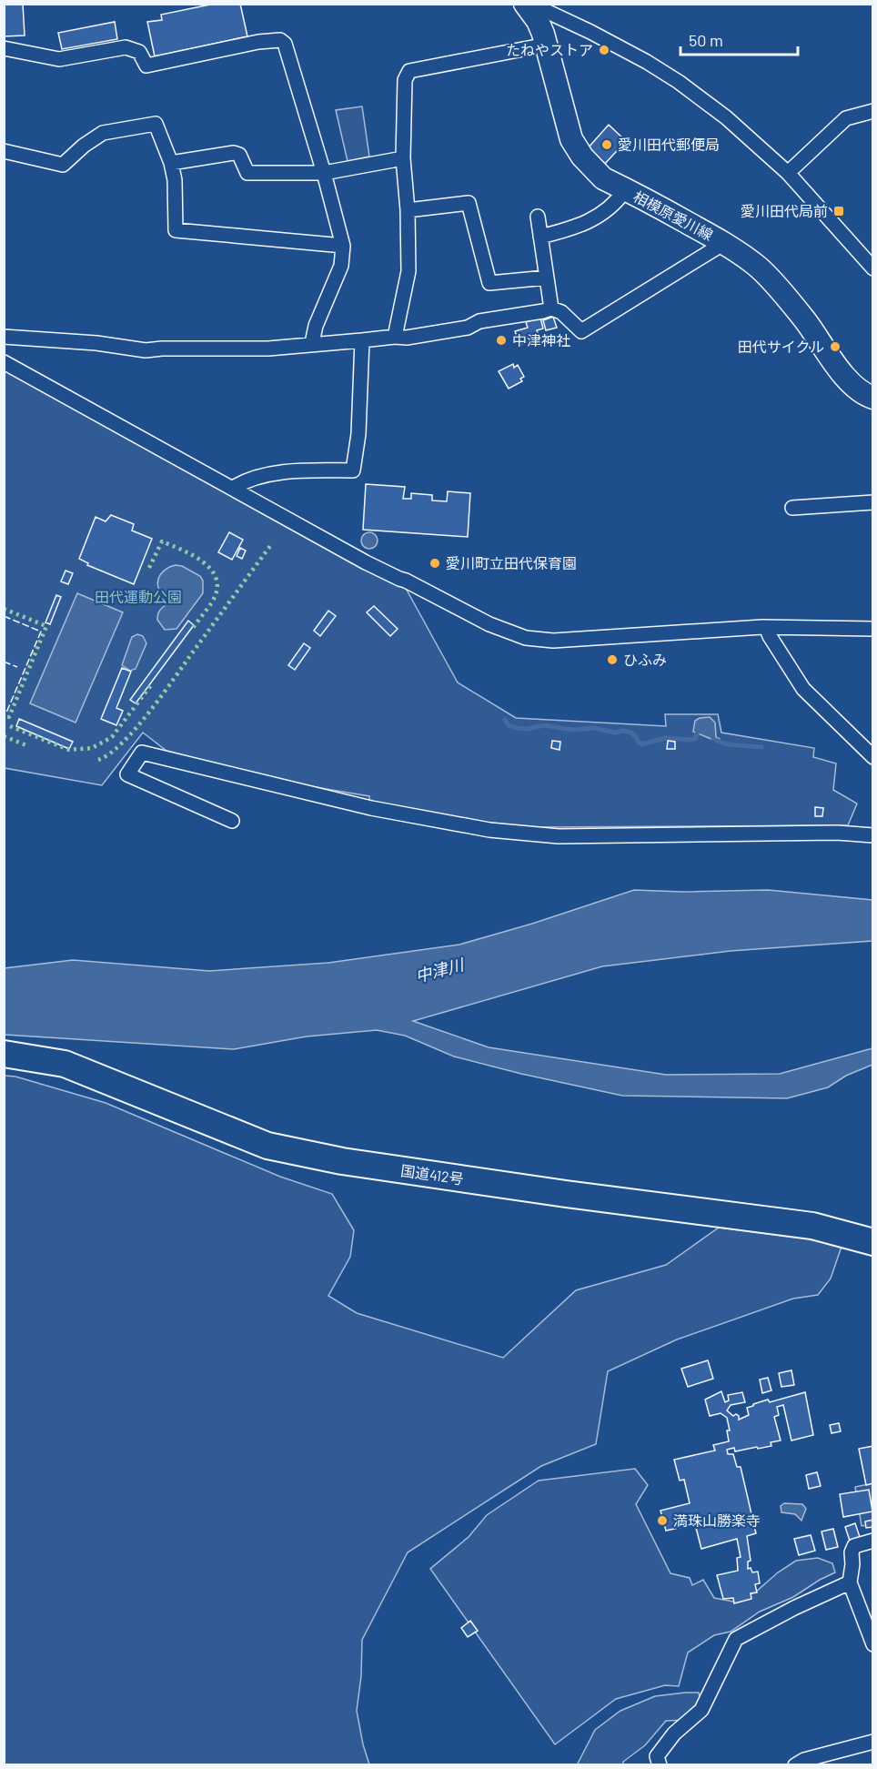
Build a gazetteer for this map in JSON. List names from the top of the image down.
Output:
{
  "streets": {
    "highway": ["国道412号"],
    "main road": ["相模原愛川線"]
  },
  "water": ["中津川"],
  "parks": ["田代運動公園"],
  "places": {
    "other": [
      "たねやストア",
      "愛川田代郵便局",
      "中津神社",
      "田代サイクル",
      "愛川町立田代保育園",
      "ひふみ",
      "満珠山勝楽寺"
    ],
    "transit": ["愛川田代局前"]
  },
  "scale_bar": "50 m"
}
